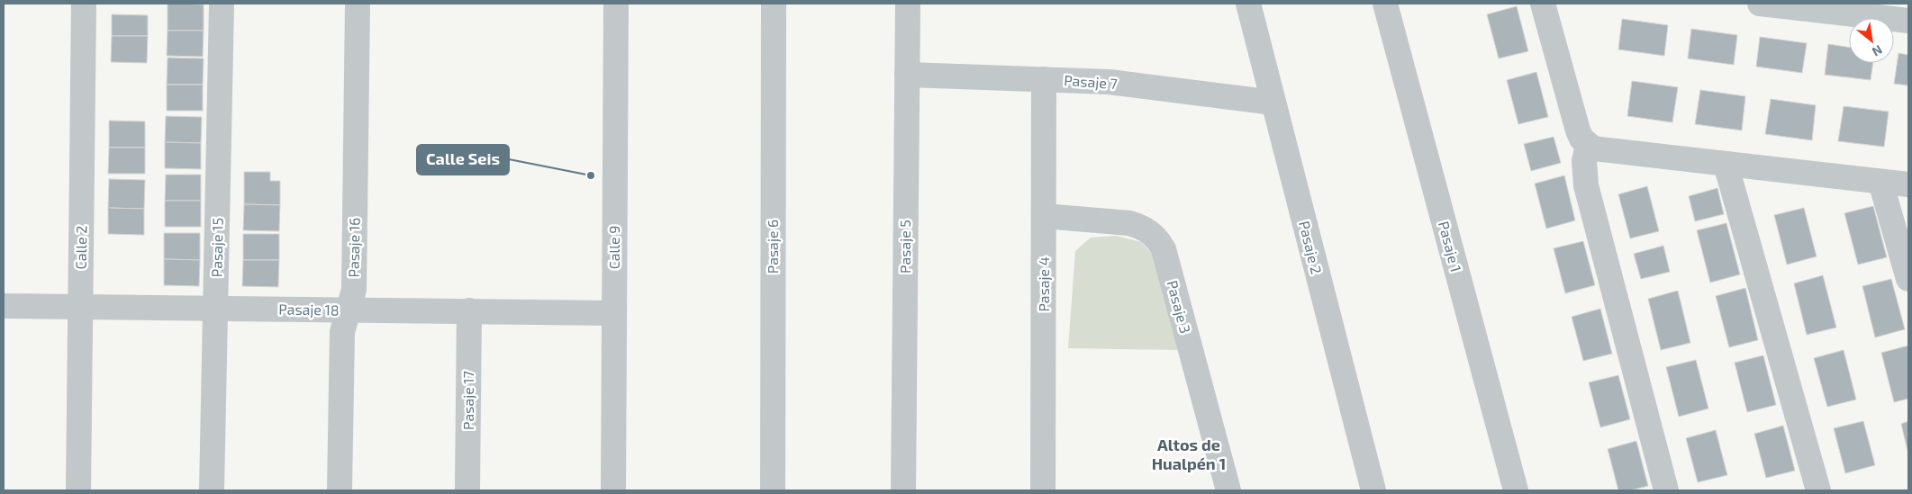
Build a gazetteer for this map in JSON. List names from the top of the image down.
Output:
{
  "streets": {
    "street": [
      "Pasaje 7",
      "Pasaje 6",
      "Pasaje 5",
      "Pasaje 1",
      "Calle 2",
      "Pasaje 15",
      "Pasaje 16",
      "Calle 9",
      "Pasaje 2",
      "Pasaje 4",
      "Pasaje 3",
      "Pasaje 18",
      "Pasaje 17"
    ]
  },
  "crossings": [
    ["Pasaje 7", "Pasaje 5"],
    ["Pasaje 7", "Pasaje 2"],
    ["Pasaje 7", "Pasaje 4"],
    ["Calle 2", "Pasaje 18"],
    ["Pasaje 15", "Pasaje 18"],
    ["Pasaje 16", "Pasaje 18"],
    ["Calle 9", "Pasaje 18"],
    ["Pasaje 4", "Pasaje 3"],
    ["Pasaje 18", "Pasaje 17"]
  ],
  "districts": ["Altos de Hualpén 1"],
  "places": ["Calle Seis"],
  "north": "bottom right"
}
